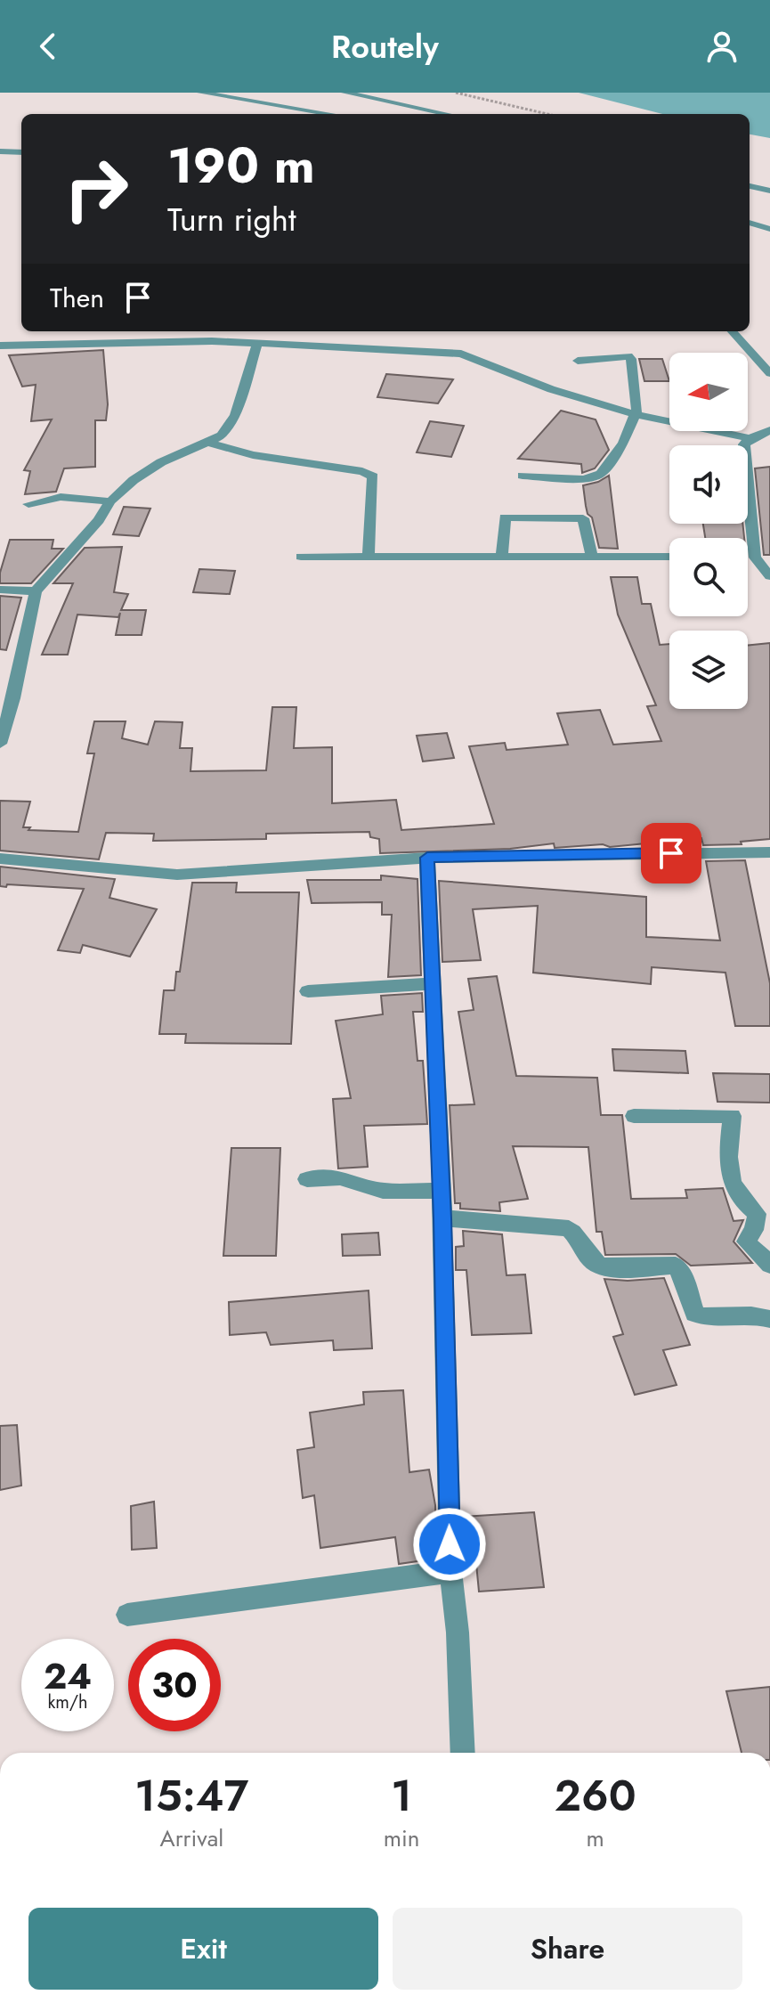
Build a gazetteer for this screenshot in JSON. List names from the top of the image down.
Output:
{
  "north": "left",
  "page": {
    "header": "Routely",
    "turn": ["190 m", "Turn right"],
    "then": "Then",
    "speed": "24 km/h",
    "limit": "30",
    "eta": [
      "15:47",
      "Arrival",
      "1",
      "min",
      "260",
      "m"
    ],
    "buttons": ["Exit", "Share"]
  }
}
